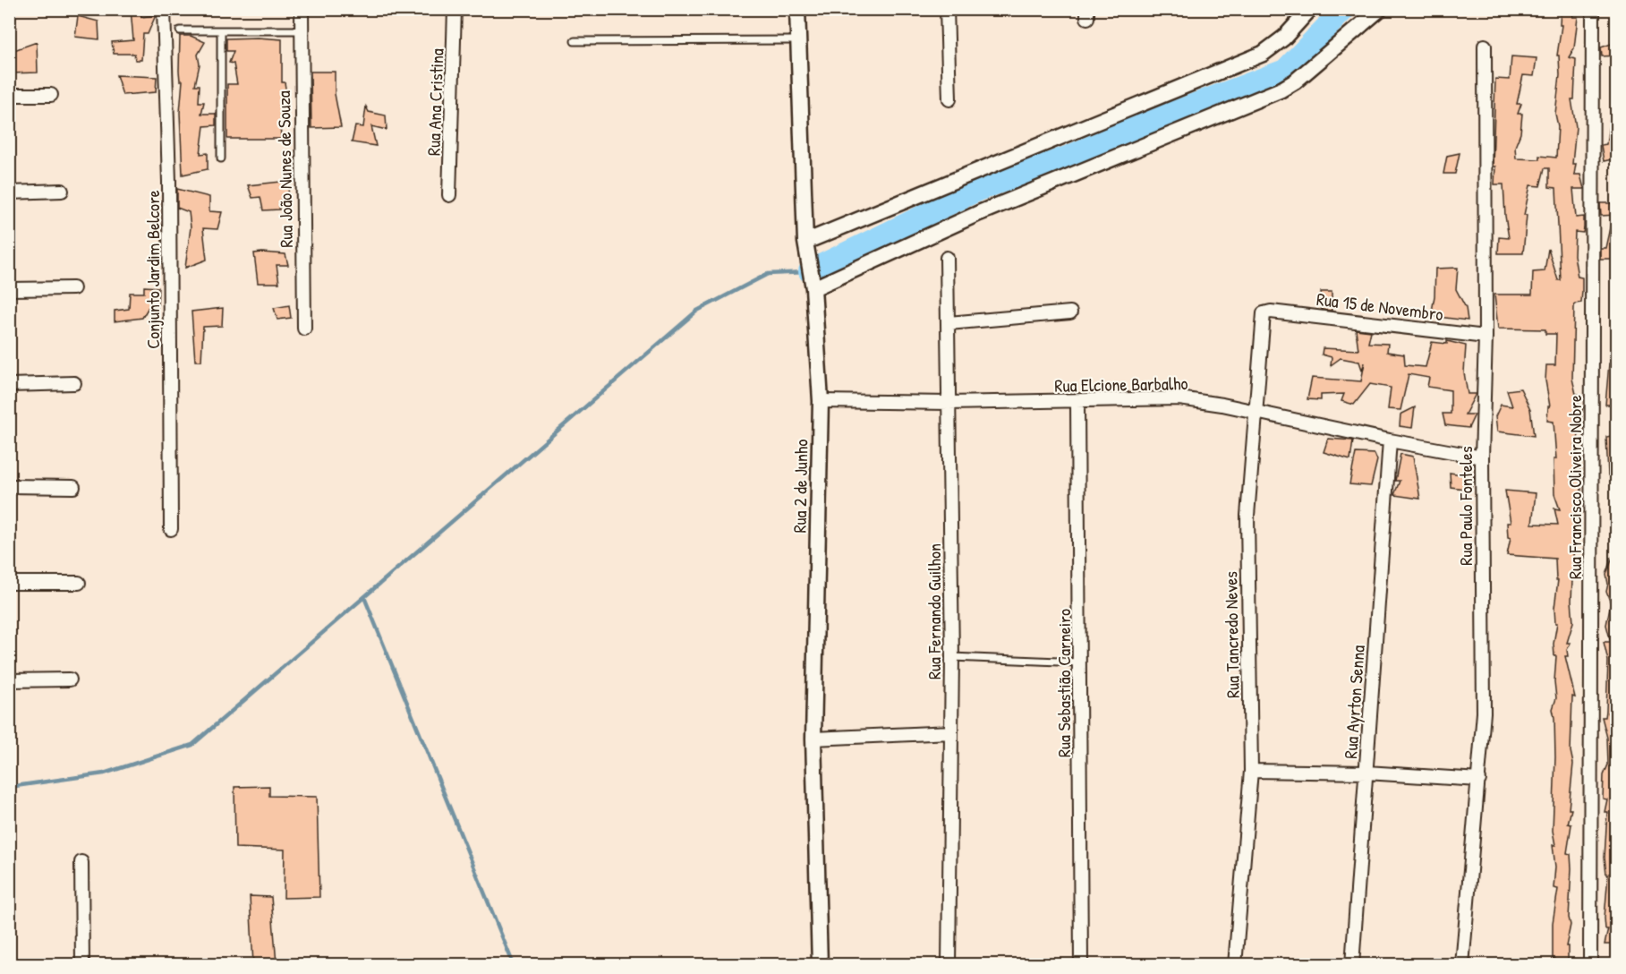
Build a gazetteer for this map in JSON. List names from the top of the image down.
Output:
{
  "streets": {
    "street": [
      "Rua Ana Cristina",
      "Rua João Nunes de Souza",
      "Conjunto Jardim Belcore",
      "Rua 15 de Novembro",
      "Rua Elcione Barbalho",
      "Rua 2 de Junho",
      "Rua Francisco Oliveira Nobre",
      "Rua Paulo Fonteles",
      "Rua Fernando Guilhon",
      "Rua Tancredo Neves",
      "Rua Sebastião Carneiro",
      "Rua Ayrton Senna"
    ]
  },
  "crossings": [
    ["Rua 15 de Novembro", "Rua Paulo Fonteles"],
    ["Rua 15 de Novembro", "Rua Tancredo Neves"],
    ["Rua Elcione Barbalho", "Rua 2 de Junho"],
    ["Rua Elcione Barbalho", "Rua Paulo Fonteles"],
    ["Rua Elcione Barbalho", "Rua Fernando Guilhon"],
    ["Rua Elcione Barbalho", "Rua Tancredo Neves"],
    ["Rua Elcione Barbalho", "Rua Sebastião Carneiro"],
    ["Rua Elcione Barbalho", "Rua Ayrton Senna"]
  ]
}
